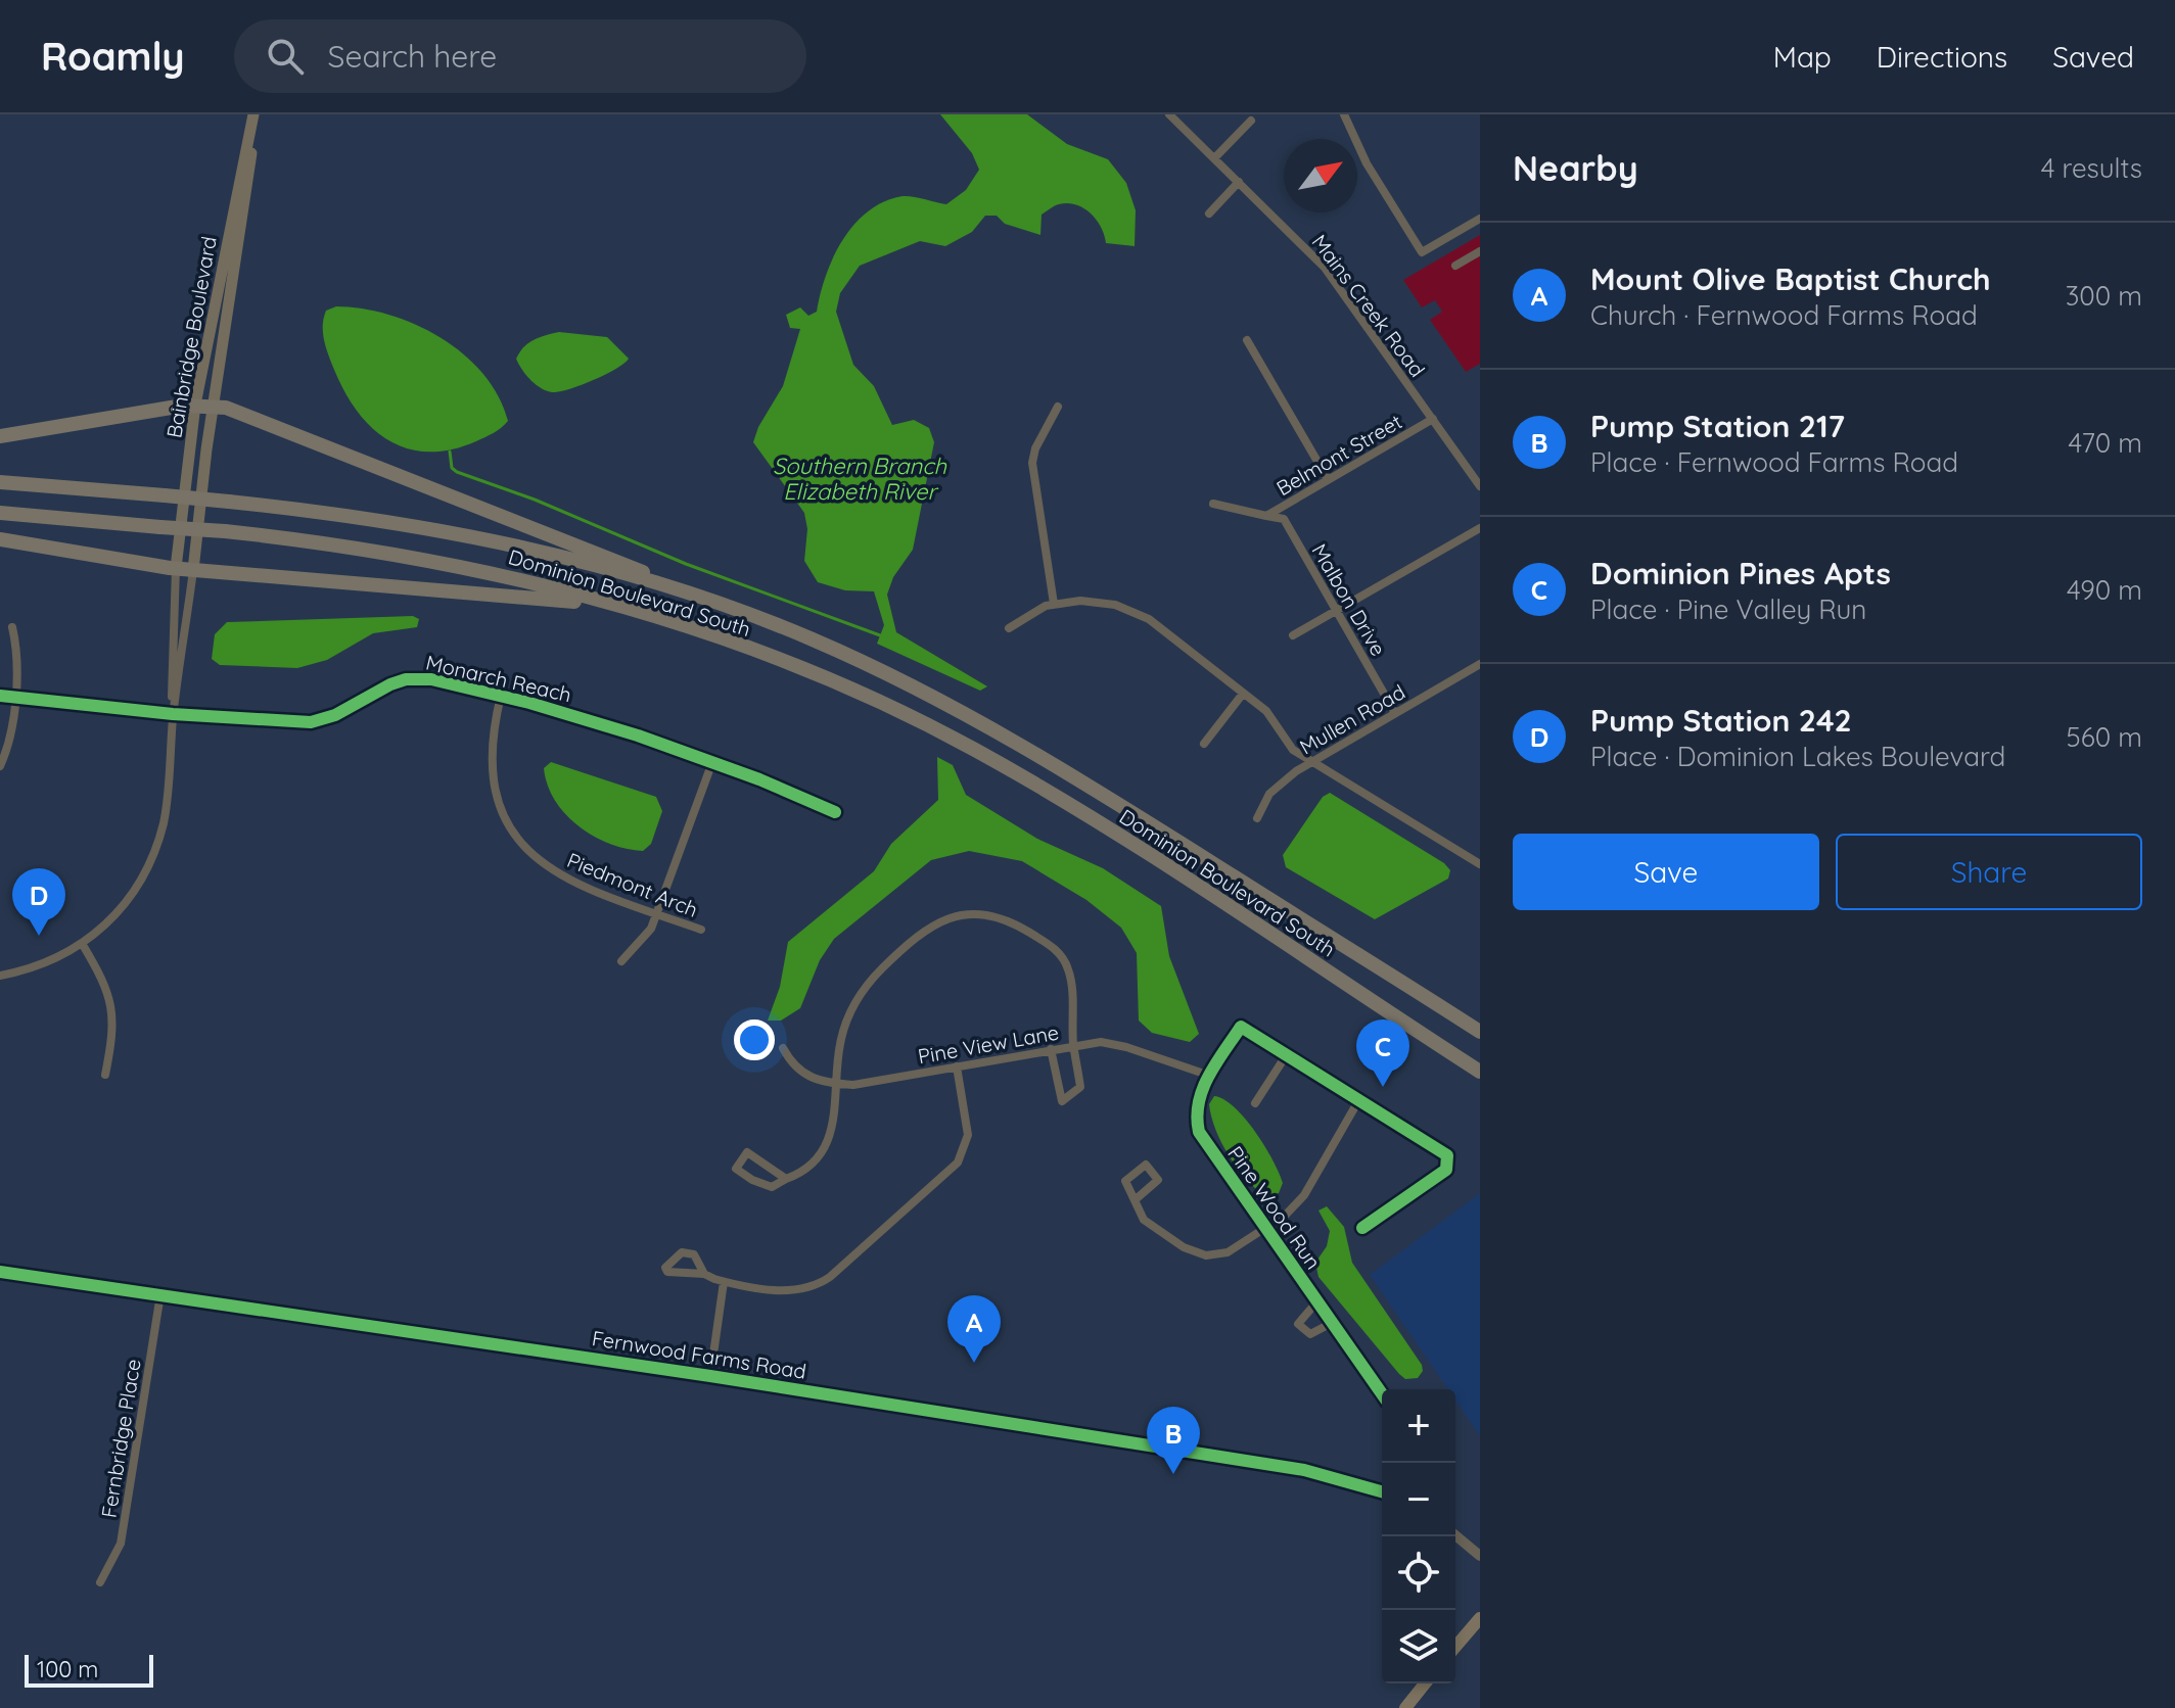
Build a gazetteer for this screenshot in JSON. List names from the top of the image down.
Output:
{
  "streets": {
    "highway": ["Dominion Boulevard South"],
    "main road": ["Bainbridge Boulevard"],
    "street": [
      "Mains Creek Road",
      "Belmont Street",
      "Malbon Drive",
      "Monarch Reach",
      "Mullen Road",
      "Piedmont Arch",
      "Pine View Lane",
      "Pine Wood Run",
      "Fernwood Farms Road",
      "Fernbridge Place"
    ]
  },
  "crossings": [
    ["Mains Creek Road", "Belmont Street"],
    ["Belmont Street", "Malbon Drive"],
    ["Malbon Drive", "Mullen Road"],
    ["Monarch Reach", "Piedmont Arch"],
    ["Pine View Lane", "Pine Wood Run"],
    ["Fernwood Farms Road", "Fernbridge Place"]
  ],
  "water": ["Southern Branch Elizabeth River"],
  "scale_bar": "100 m",
  "north": "top right",
  "page": {
    "header": "Roamly",
    "search": "Search here",
    "nav": ["Map", "Directions", "Saved"],
    "heading": ["Nearby", "4 results"],
    "list": [
      {
        "mark": "A",
        "name": "Mount Olive Baptist Church",
        "note": "Church · Fernwood Farms Road",
        "value": "300 m"
      },
      {
        "mark": "B",
        "name": "Pump Station 217",
        "note": "Place · Fernwood Farms Road",
        "value": "470 m"
      },
      {
        "mark": "C",
        "name": "Dominion Pines Apts",
        "note": "Place · Pine Valley Run",
        "value": "490 m"
      },
      {
        "mark": "D",
        "name": "Pump Station 242",
        "note": "Place · Dominion Lakes Boulevard",
        "value": "560 m"
      }
    ],
    "buttons": ["Save", "Share"],
    "pins": [
      "D",
      "C",
      "A",
      "B"
    ],
    "map_buttons": ["+", "−"],
    "scale": "100 m"
  }
}
